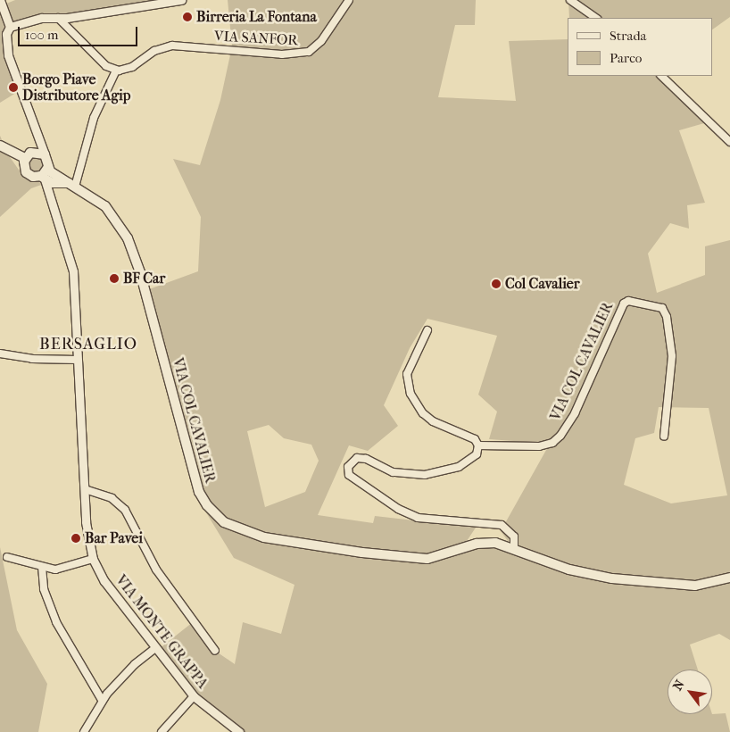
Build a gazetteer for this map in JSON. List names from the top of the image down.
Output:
{
  "streets": {
    "main road": ["VIA COL CAVALIER"],
    "street": ["VIA SANFOR", "VIA MONTE GRAPPA"]
  },
  "crossings": [
    ["VIA COL CAVALIER", "VIA MONTE GRAPPA"]
  ],
  "districts": ["BERSAGLIO"],
  "places": [
    "Birreria La Fontana",
    "Borgo Piave Distributore Agip",
    "BF Car",
    "Col Cavalier",
    "Bar Pavei"
  ],
  "legend": ["Strada", "Parco"],
  "scale_bar": "100 m",
  "north": "top left"
}
